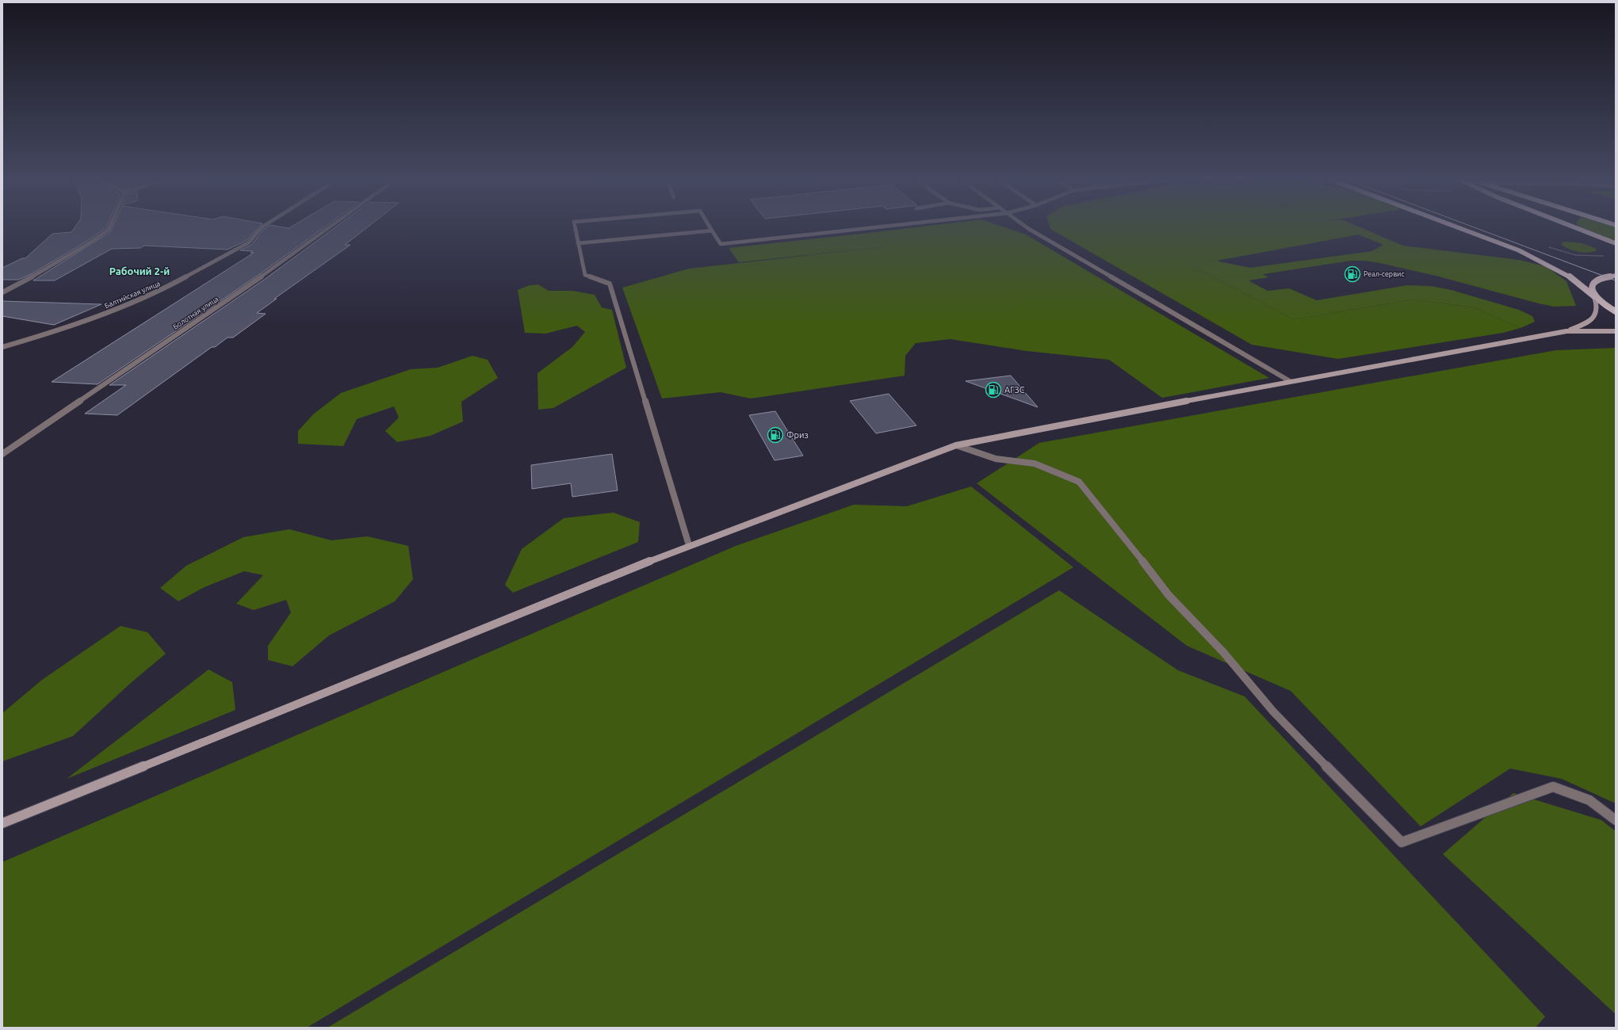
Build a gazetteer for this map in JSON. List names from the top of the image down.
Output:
{
  "streets": {
    "street": ["Балтийская улица", "Болотная улица"]
  },
  "districts": ["Рабочий 2‑й"],
  "places": {
    "fuel station": ["Реал-сервис", "АГЗС", "Фриз"]
  }
}
